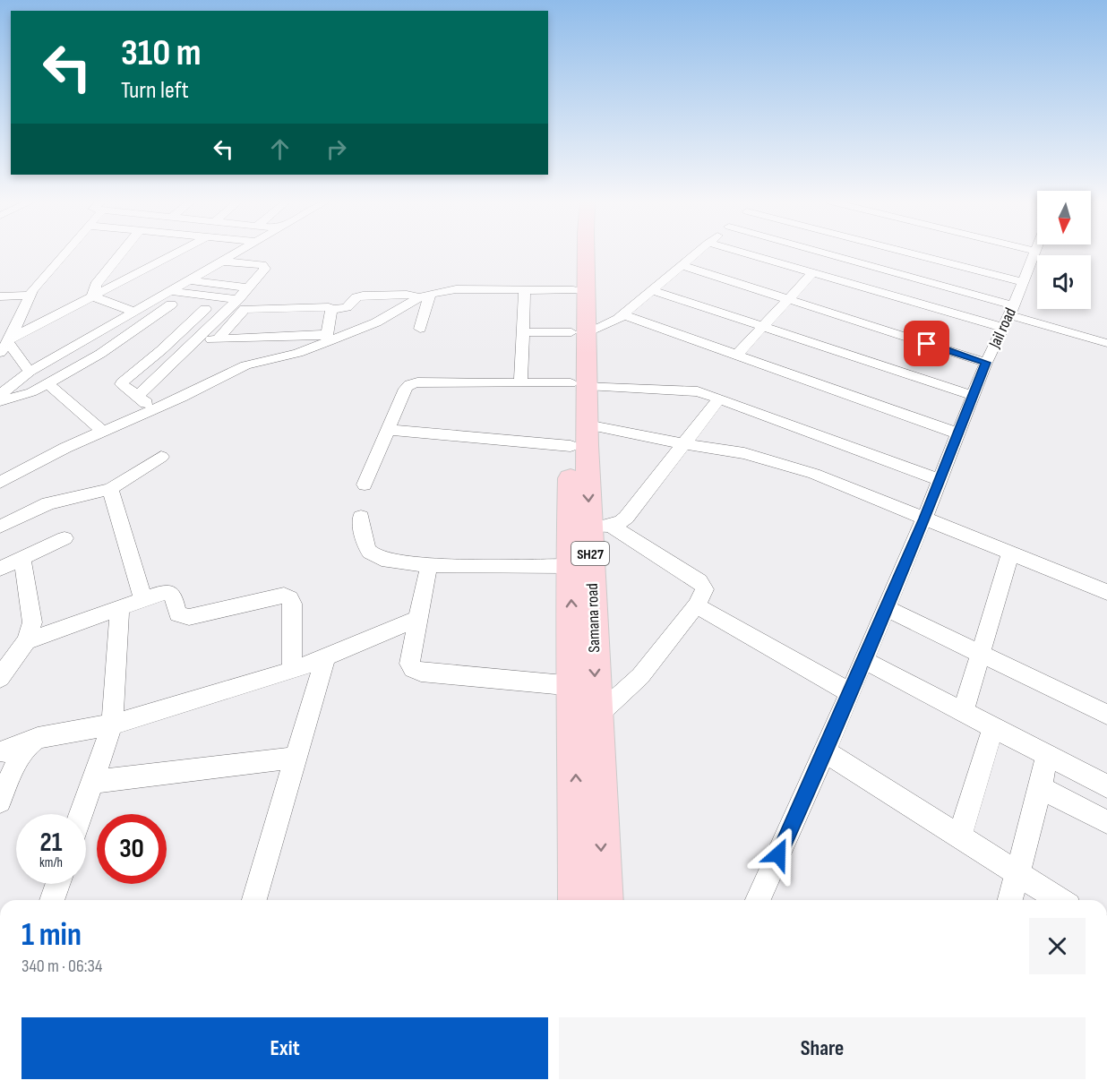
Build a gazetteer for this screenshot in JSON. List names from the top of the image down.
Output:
{
  "streets": {
    "main road": ["SH27", "Samana road"],
    "street": ["Jail road"]
  },
  "north": "bottom",
  "page": {
    "turn": ["310 m", "Turn left"],
    "speed": "21 km/h",
    "limit": "30",
    "heading": ["1 min", "340 m · 06:34"],
    "buttons": ["Exit", "Share"]
  }
}
